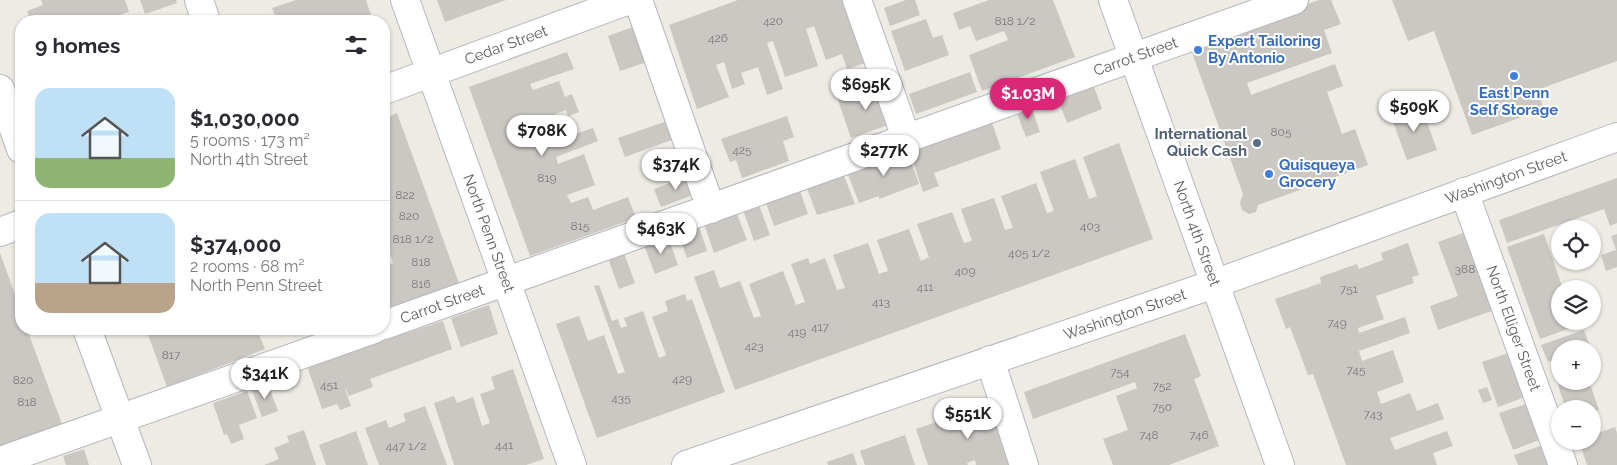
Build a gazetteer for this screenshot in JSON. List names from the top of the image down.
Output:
{
  "streets": {
    "street": [
      "Cedar Street",
      "Carrot Street",
      "Washington Street",
      "North Penn Street",
      "North 4th Street",
      "North Elliger Street"
    ]
  },
  "crossings": [
    ["Cedar Street", "North Penn Street"],
    ["Carrot Street", "North Penn Street"],
    ["Carrot Street", "North 4th Street"],
    ["Washington Street", "North 4th Street"],
    ["Washington Street", "North Elliger Street"]
  ],
  "places": [
    "Expert Tailoring By Antonio",
    "East Penn Self Storage",
    "International Quick Cash",
    "Quisqueya Grocery"
  ],
  "house_numbers": [
    "420",
    "818 1/2",
    "426",
    "805",
    "425",
    "819",
    "822",
    "820",
    "815",
    "403",
    "818 1/2",
    "405 1/2",
    "818",
    "388",
    "409",
    "816",
    "411",
    "751",
    "413",
    "749",
    "417",
    "419",
    "423",
    "817",
    "745",
    "754",
    "429",
    "820",
    "451",
    "752",
    "435",
    "818",
    "750",
    "743",
    "748",
    "746",
    "441",
    "447 1/2"
  ],
  "page": {
    "heading": "9 homes",
    "price": [
      "$695K",
      "$1.03M",
      "$509K",
      "$708K",
      "$277K",
      "$374K",
      "$463K",
      "$341K",
      "$551K"
    ],
    "list": [
      {
        "name": "$1,030,000",
        "note": "5 rooms · 173 m² · North 4th Street"
      },
      {
        "name": "$374,000",
        "note": "2 rooms · 68 m² · North Penn Street"
      }
    ],
    "map_buttons": ["+", "−"]
  }
}
